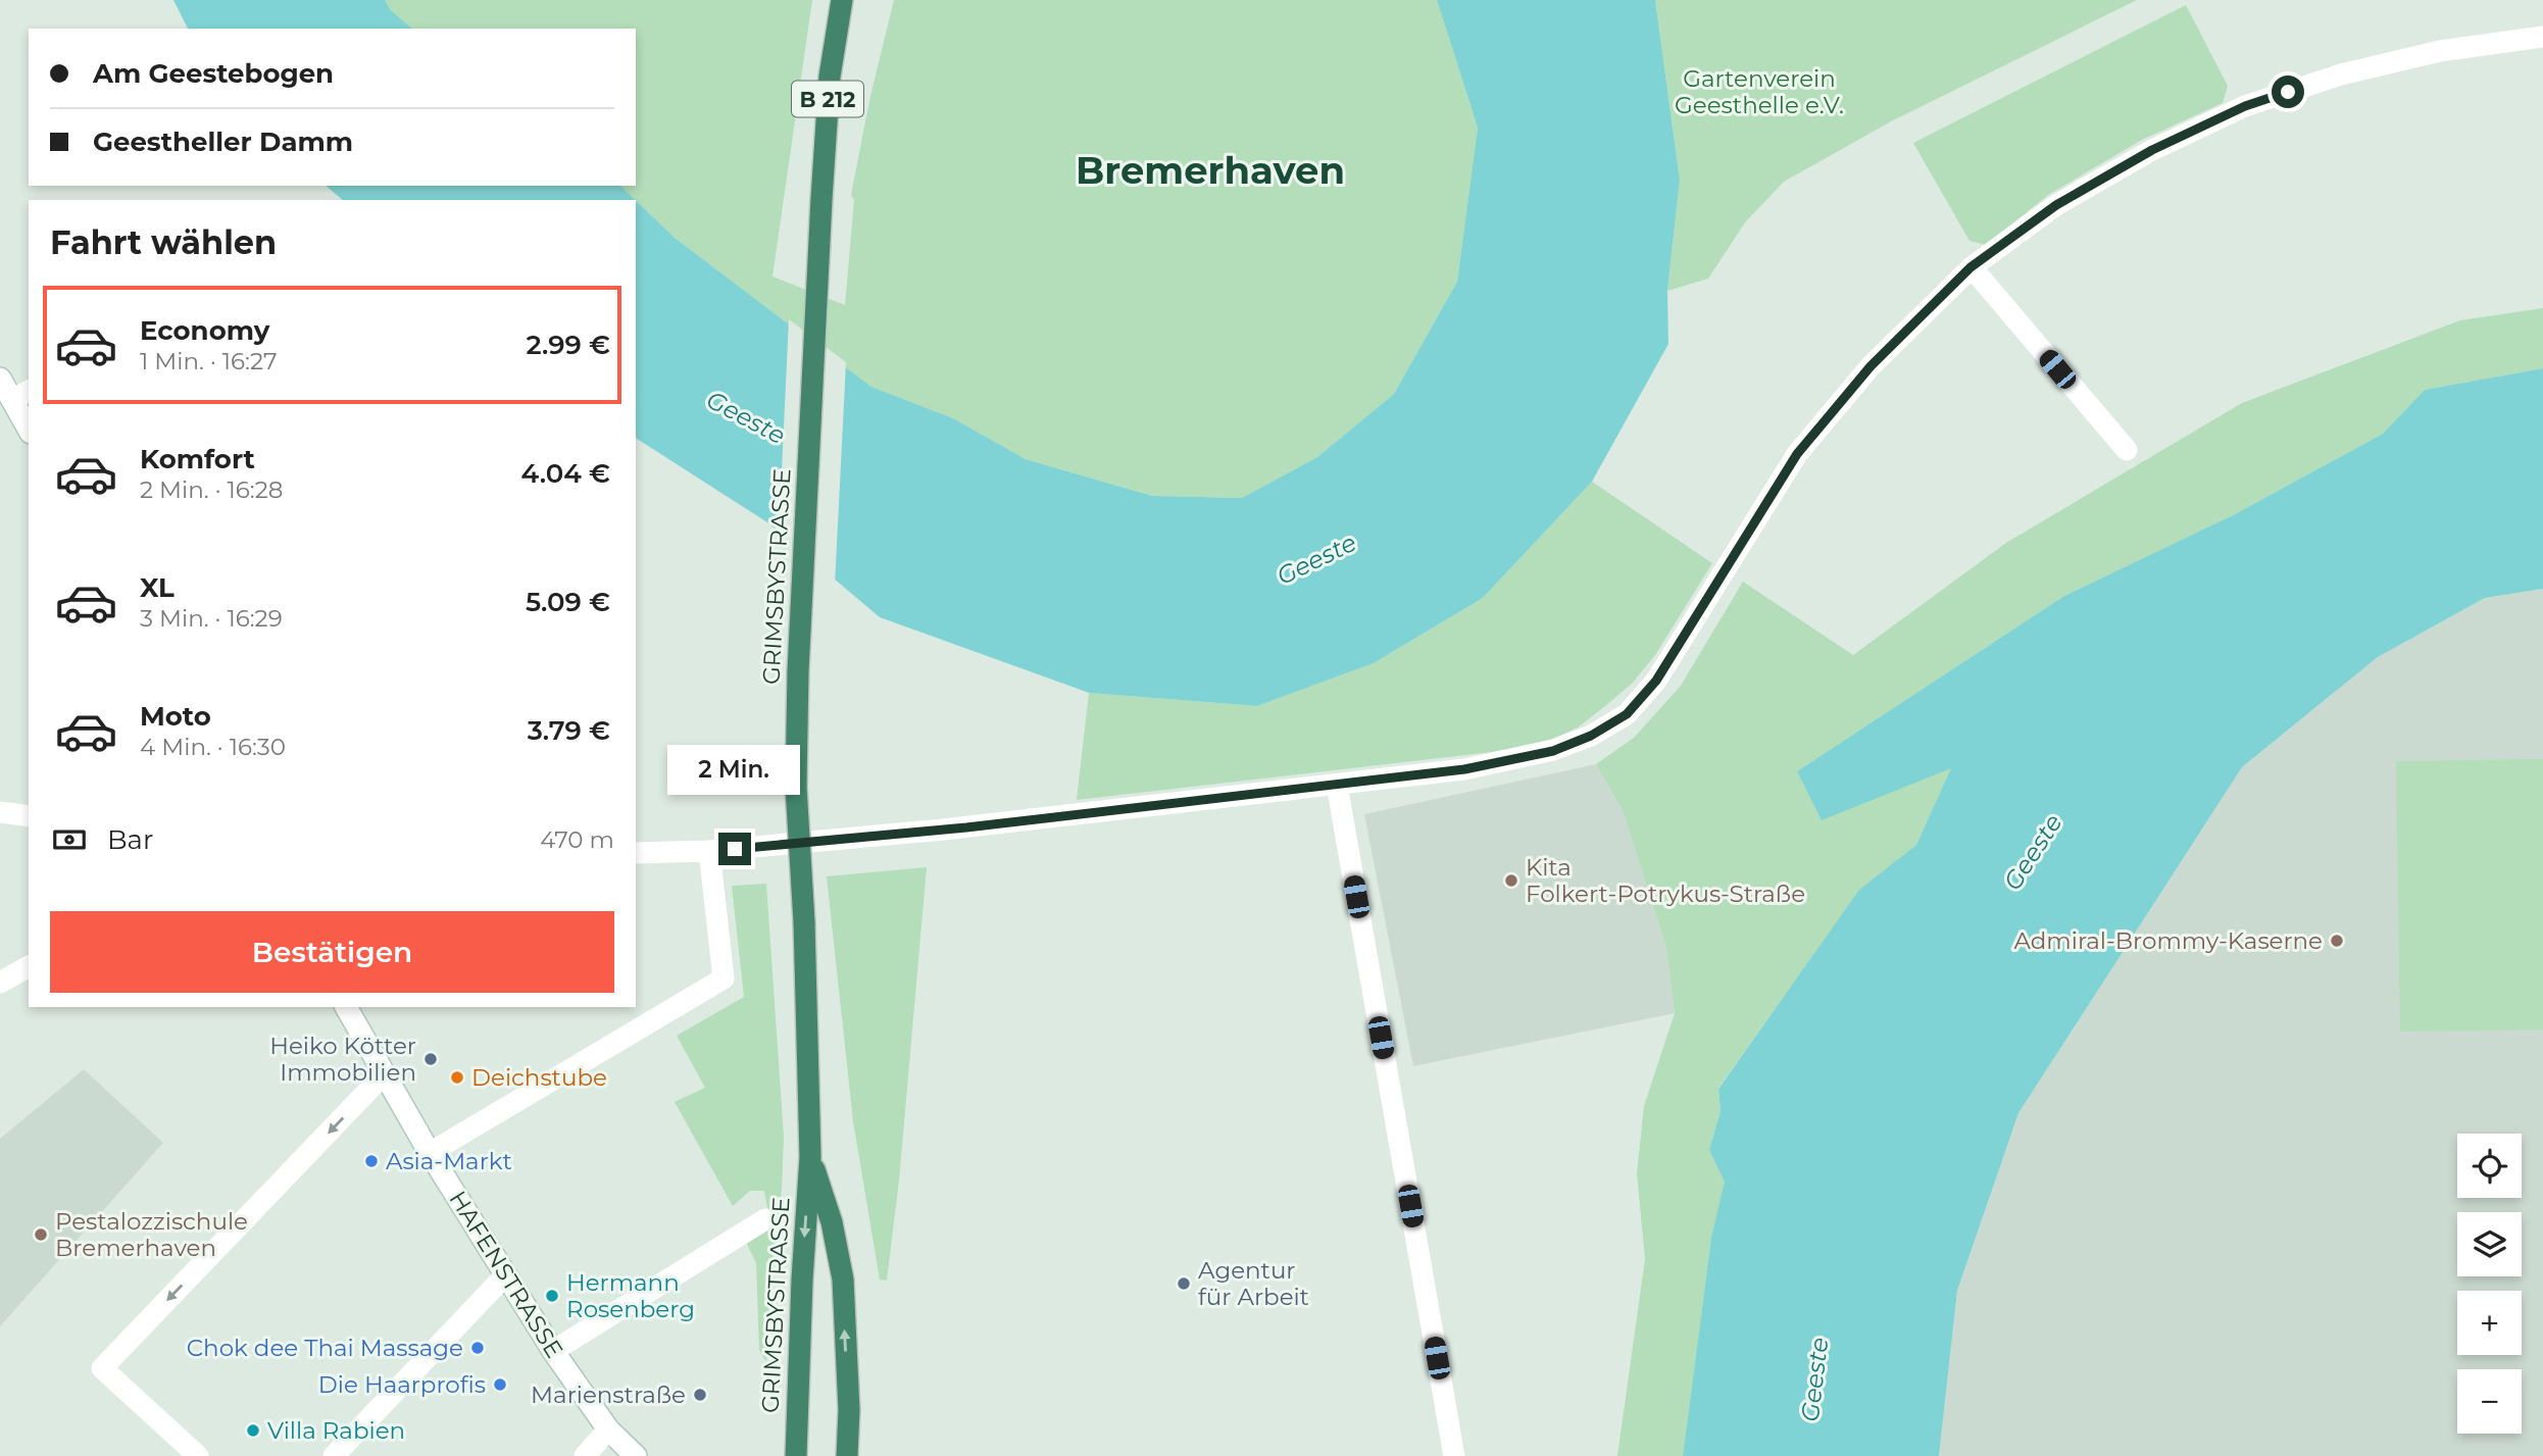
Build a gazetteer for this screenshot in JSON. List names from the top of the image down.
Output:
{
  "streets": {
    "highway": ["B 212", "GRIMSBYSTRASSE"],
    "street": ["HAFENSTRASSE"]
  },
  "districts": ["Bremerhaven"],
  "water": ["Geeste"],
  "parks": ["Gartenverein Geesthelle e.V."],
  "places": [
    "Kita Folkert-Potrykus-Straße",
    "Admiral-Brommy-Kaserne",
    "Heiko Kötter Immobilien",
    "Deichstube",
    "Asia-Markt",
    "Pestalozzischule Bremerhaven",
    "Agentur für Arbeit",
    "Hermann Rosenberg",
    "Chok dee Thai Massage",
    "Die Haarprofis",
    "Marienstraße",
    "Villa Rabien"
  ],
  "page": {
    "banner": ["Am Geestebogen", "Geestheller Damm"],
    "heading": "Fahrt wählen",
    "list": [
      {
        "name": "Economy",
        "note": "1 Min. · 16:27",
        "value": "2.99 €"
      },
      {
        "name": "Komfort",
        "note": "2 Min. · 16:28",
        "value": "4.04 €"
      },
      {
        "name": "XL",
        "note": "3 Min. · 16:29",
        "value": "5.09 €"
      },
      {
        "name": "Moto",
        "note": "4 Min. · 16:30",
        "value": "3.79 €"
      }
    ],
    "bubble": "2 Min.",
    "pay": ["Bar", "470 m"],
    "buttons": "Bestätigen",
    "map_buttons": ["+", "−"]
  }
}
